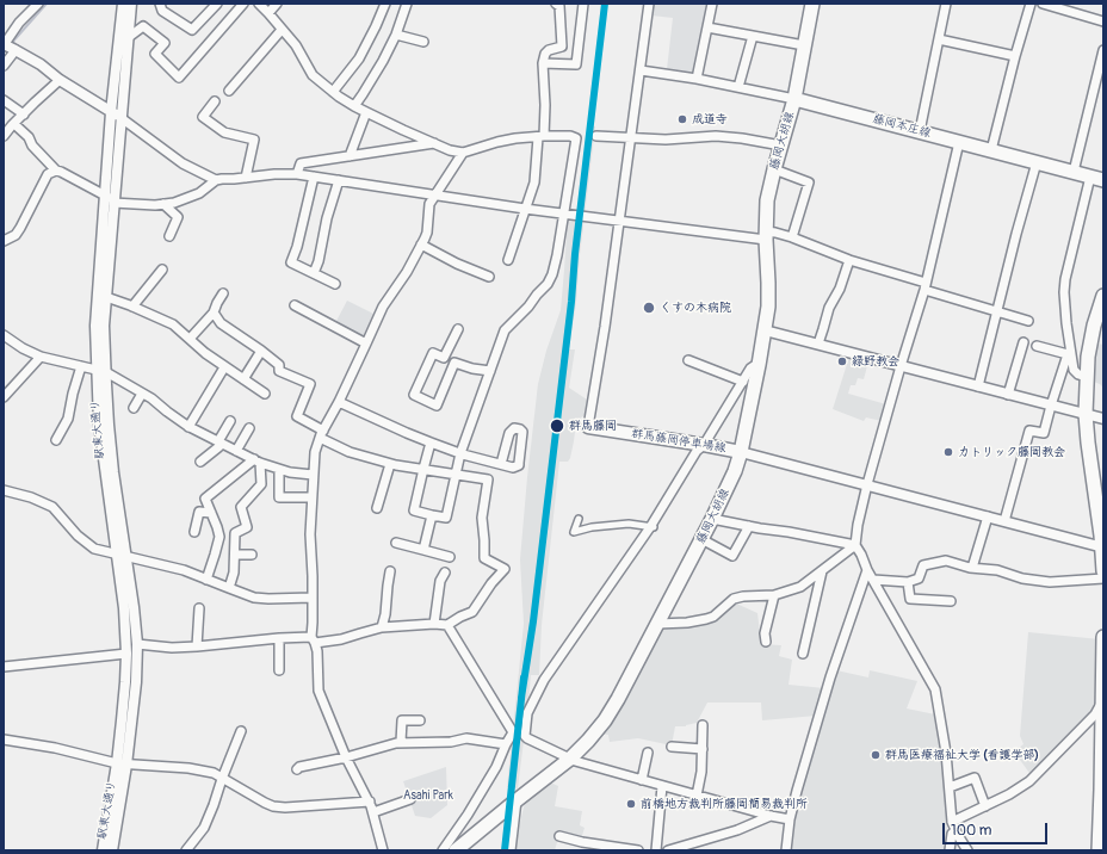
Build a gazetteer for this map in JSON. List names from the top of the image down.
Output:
{
  "streets": {
    "main road": ["藤岡本庄線", "藤岡大胡線", "群馬藤岡停車場線"],
    "street": ["駅東大通り"]
  },
  "crossings": [
    ["藤岡本庄線", "藤岡大胡線"],
    ["藤岡大胡線", "群馬藤岡停車場線"]
  ],
  "parks": ["Asahi Park"],
  "places": [
    "成道寺",
    "くすの木病院",
    "緑野教会",
    "群馬藤岡",
    "カトリック藤岡教会",
    "群馬医療福祉大学 (看護学部)",
    "前橋地方裁判所藤岡簡易裁判所"
  ],
  "scale_bar": "100 m"
}
